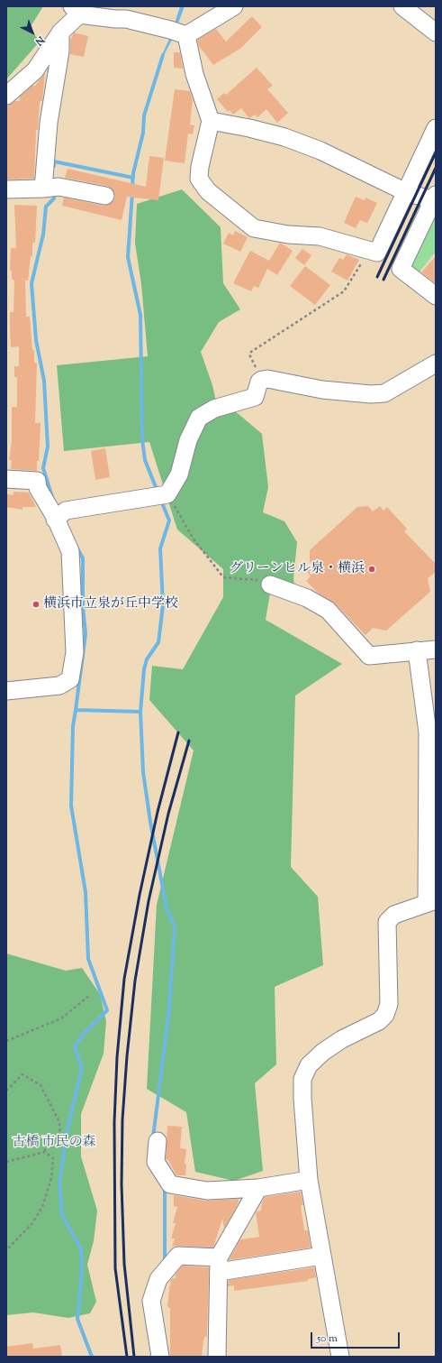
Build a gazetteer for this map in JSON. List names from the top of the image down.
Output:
{
  "parks": ["古橋 市民の森"],
  "places": ["グリーンヒル泉・横浜", "横浜市立泉が丘中学校"],
  "scale_bar": "50 m",
  "north": "bottom right"
}
